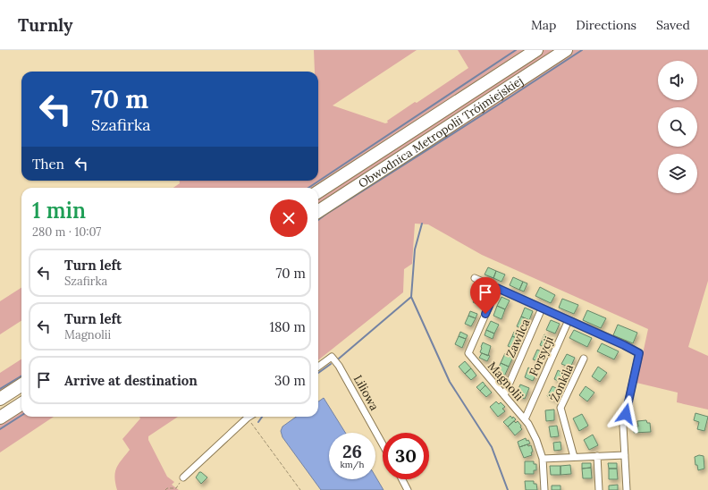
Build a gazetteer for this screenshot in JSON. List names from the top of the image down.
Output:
{
  "streets": {
    "highway": ["Obwodnica Metropolii Trójmiejskiej"],
    "street": [
      "Zawilca",
      "Forsycji",
      "Magnolii",
      "Żonkila",
      "Liliowa"
    ]
  },
  "crossings": [
    ["Zawilca", "Magnolii"],
    ["Forsycji", "Magnolii"]
  ],
  "page": {
    "header": "Turnly",
    "nav": ["Map", "Directions", "Saved"],
    "turn": ["70 m", "Szafirka"],
    "then": "Then",
    "heading": ["1 min", "280 m · 10:07"],
    "list": [
      {
        "name": "Turn left",
        "note": "Szafirka",
        "value": "70 m"
      },
      {
        "name": "Turn left",
        "note": "Magnolii",
        "value": "180 m"
      },
      {
        "name": "Arrive at destination",
        "value": "30 m"
      }
    ],
    "speed": "26 km/h",
    "limit": "30"
  }
}
